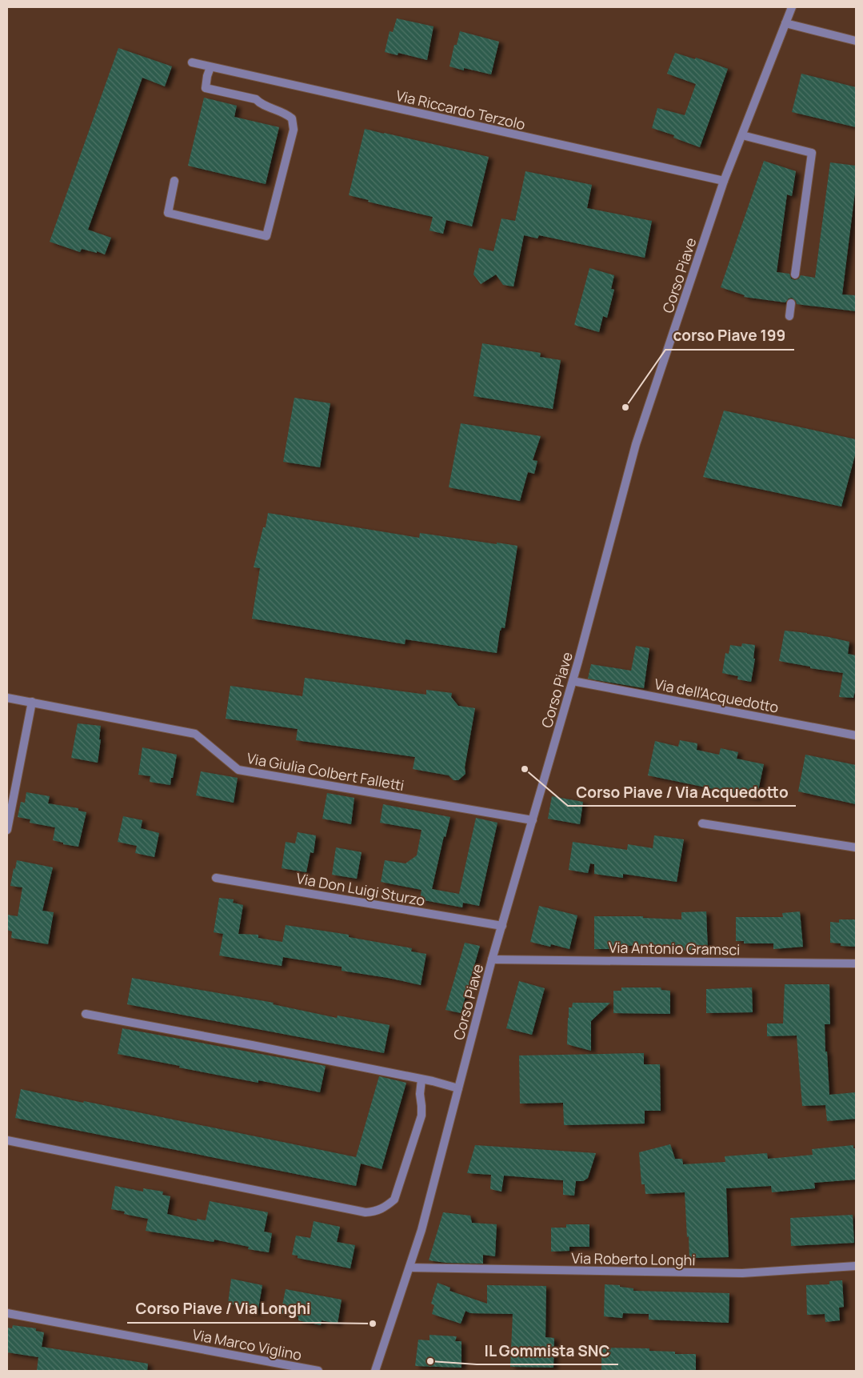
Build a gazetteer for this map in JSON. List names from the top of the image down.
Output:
{
  "streets": {
    "street": [
      "Via Riccardo Terzolo",
      "Corso Piave",
      "Via dell'Acquedotto",
      "Via Giulia Colbert Falletti",
      "Via Don Luigi Sturzo",
      "Via Antonio Gramsci",
      "Via Roberto Longhi",
      "Via Marco Viglino"
    ]
  },
  "crossings": [
    ["Via Riccardo Terzolo", "Corso Piave"],
    ["Corso Piave", "Via dell'Acquedotto"],
    ["Corso Piave", "Via Giulia Colbert Falletti"],
    ["Corso Piave", "Via Don Luigi Sturzo"],
    ["Corso Piave", "Via Antonio Gramsci"],
    ["Corso Piave", "Via Roberto Longhi"]
  ],
  "places": [
    "corso Piave 199",
    "Corso Piave / Via Acquedotto",
    "Corso Piave / Via Longhi",
    "IL Gommista SNC"
  ]
}
